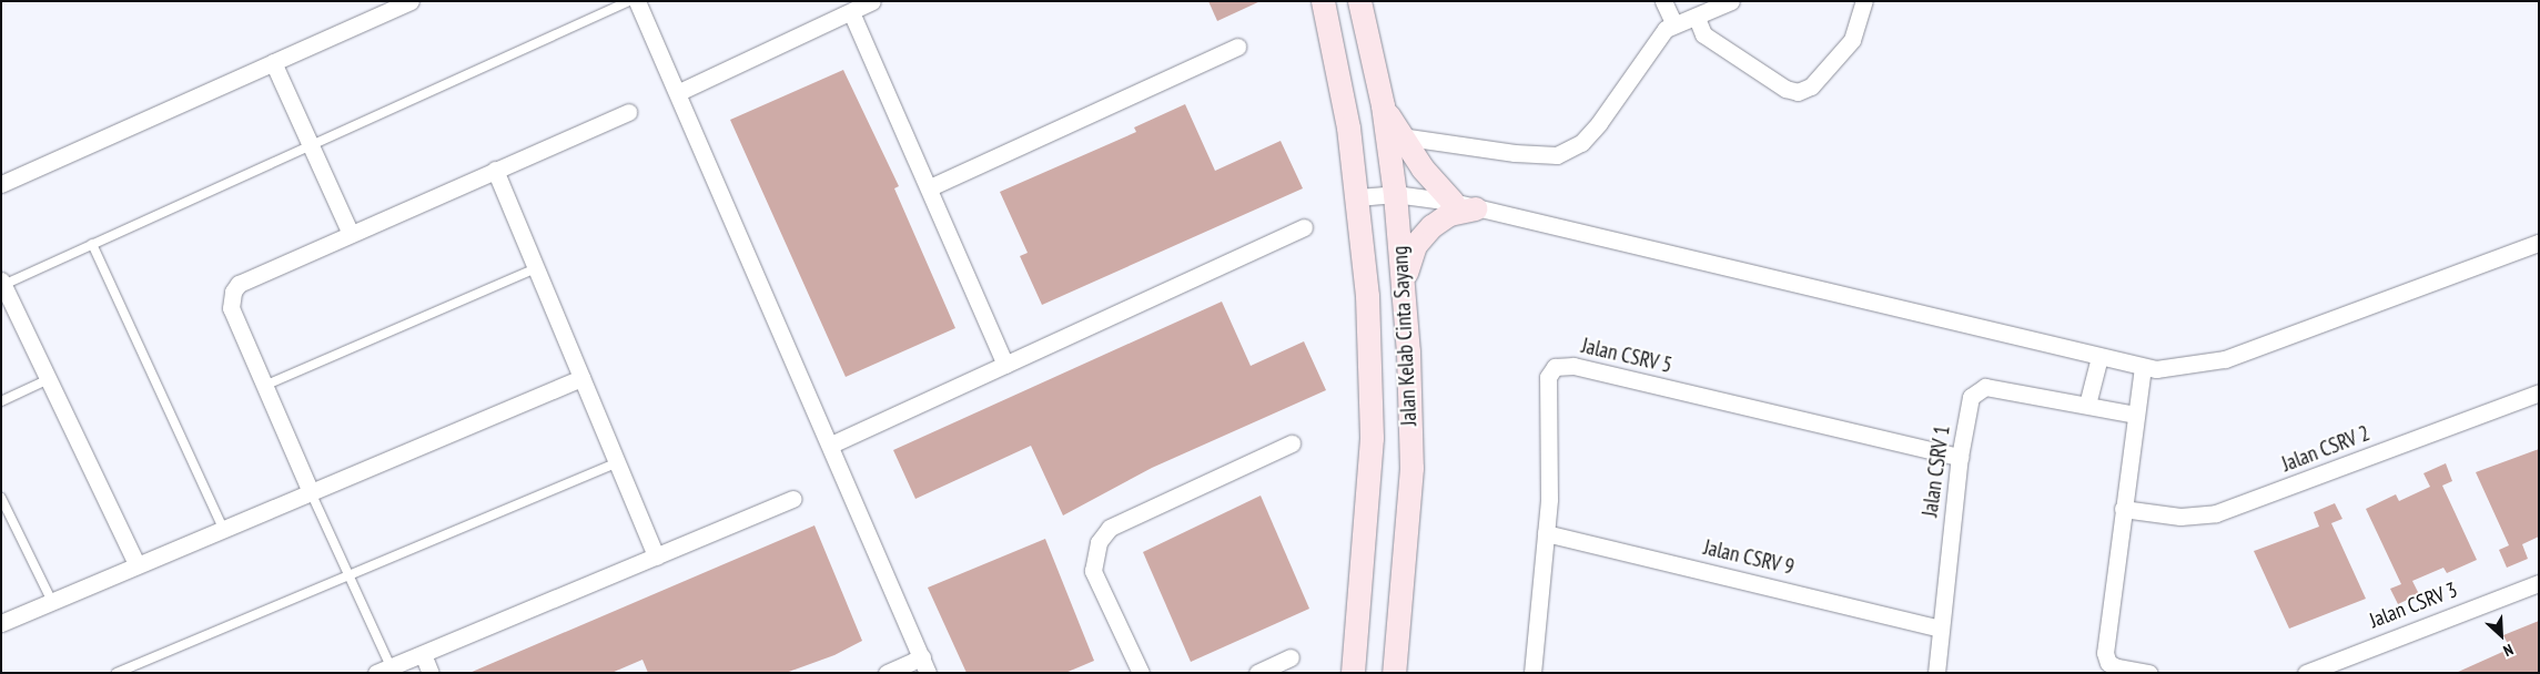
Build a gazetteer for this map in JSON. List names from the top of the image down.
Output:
{
  "streets": {
    "main road": ["Jalan Kelab Cinta Sayang"],
    "street": [
      "Jalan CSRV 5",
      "Jalan CSRV 2",
      "Jalan CSRV 1",
      "Jalan CSRV 9",
      "Jalan CSRV 3"
    ]
  },
  "crossings": [
    ["Jalan CSRV 5", "Jalan CSRV 1"],
    ["Jalan CSRV 5", "Jalan CSRV 9"],
    ["Jalan CSRV 1", "Jalan CSRV 9"]
  ],
  "north": "bottom right"
}
